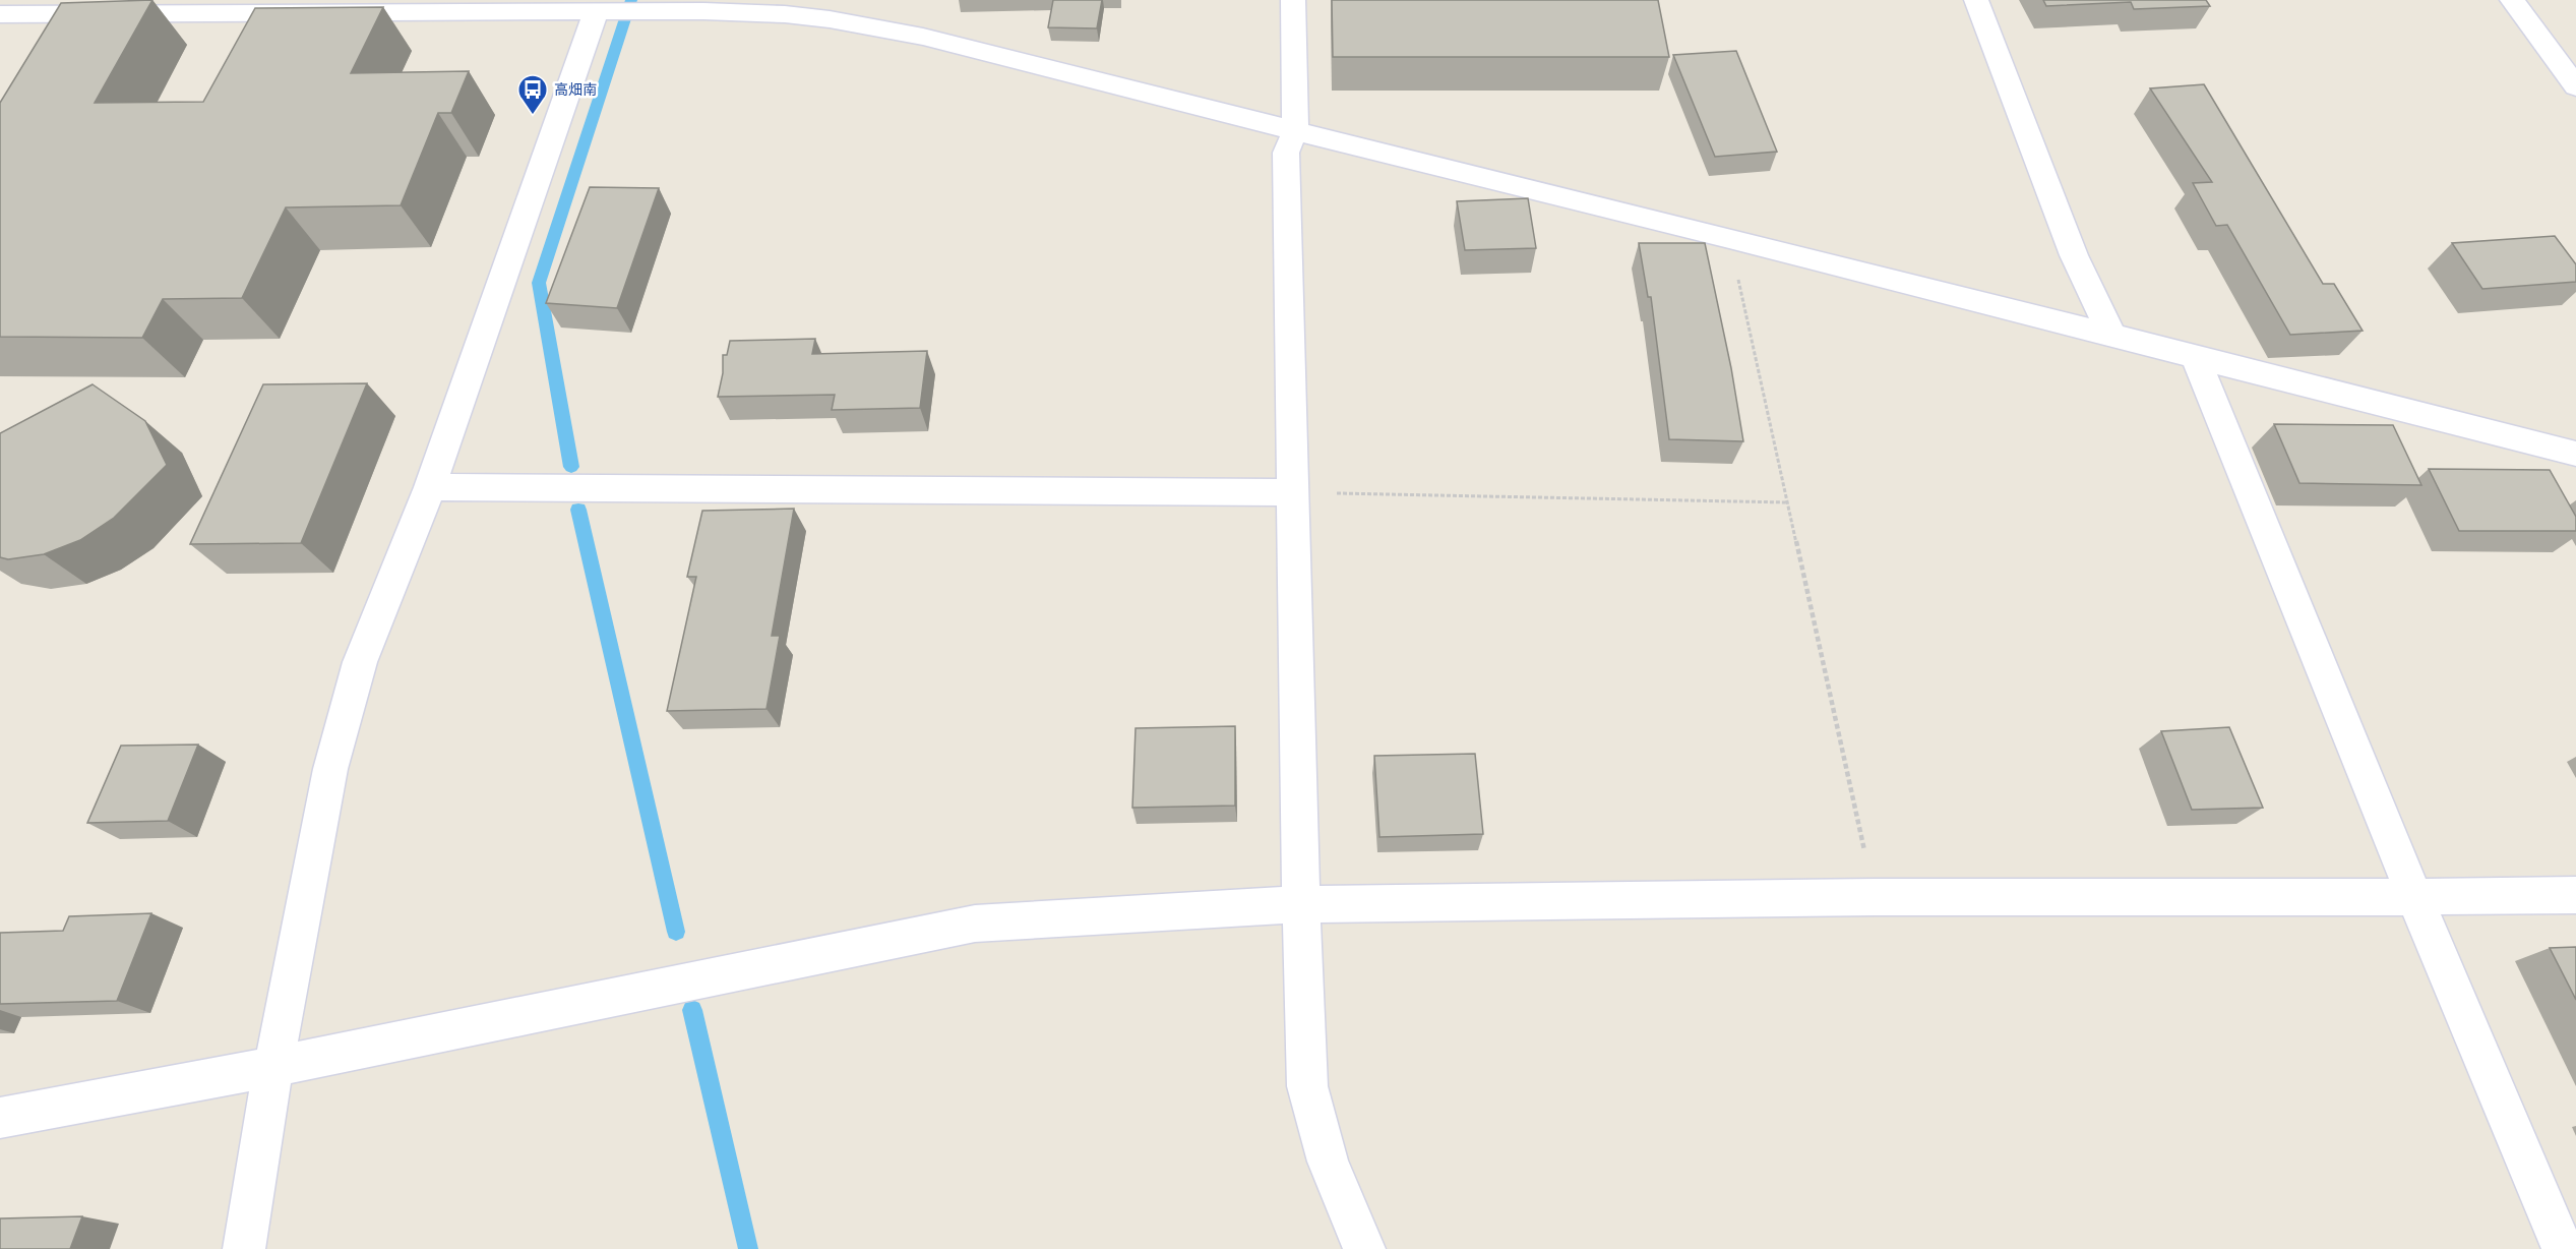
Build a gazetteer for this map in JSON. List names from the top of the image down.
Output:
{
  "places": {
    "bus stop": ["高畑南"]
  }
}
